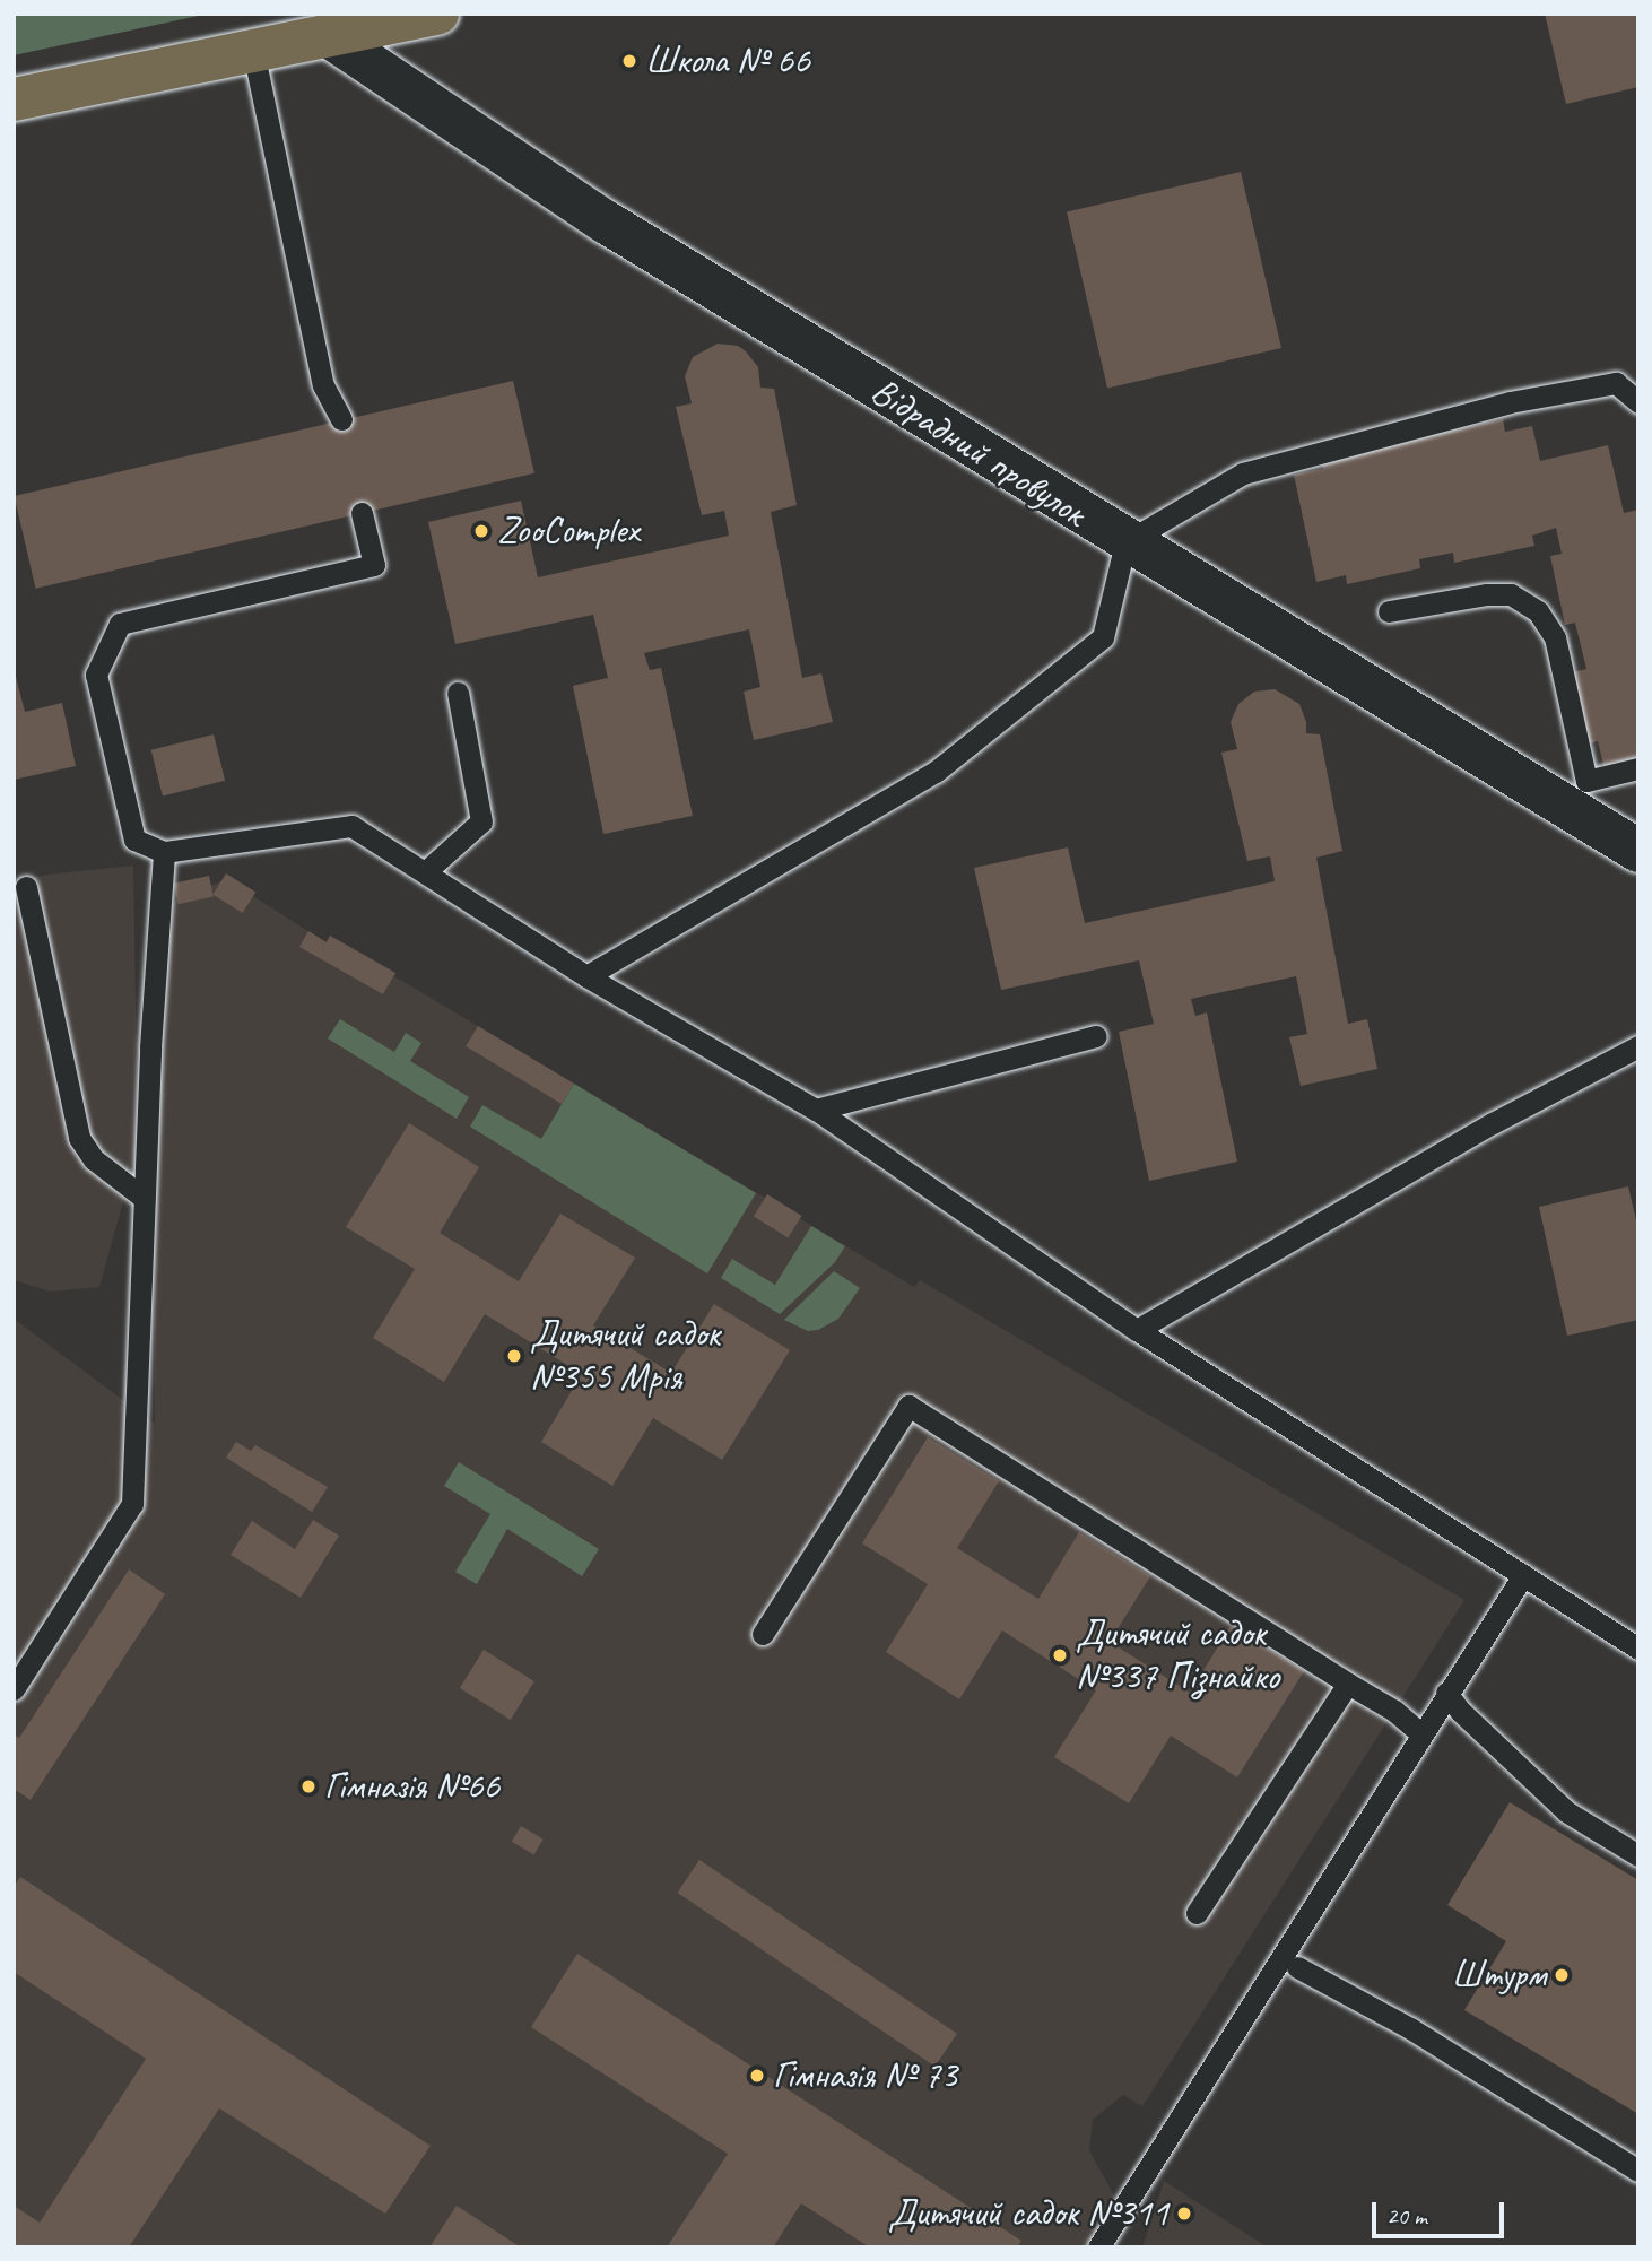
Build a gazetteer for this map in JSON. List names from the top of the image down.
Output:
{
  "streets": {
    "street": ["Відрадний провулок"]
  },
  "places": [
    "Школа № 66",
    "ZooComplex",
    "Дитячий садок №355 Мрія",
    "Дитячий садок №337 Пізнайко",
    "Гімназія №66",
    "Штурм",
    "Гімназія № 73",
    "Дитячий садок №311"
  ],
  "scale_bar": "20 m"
}
